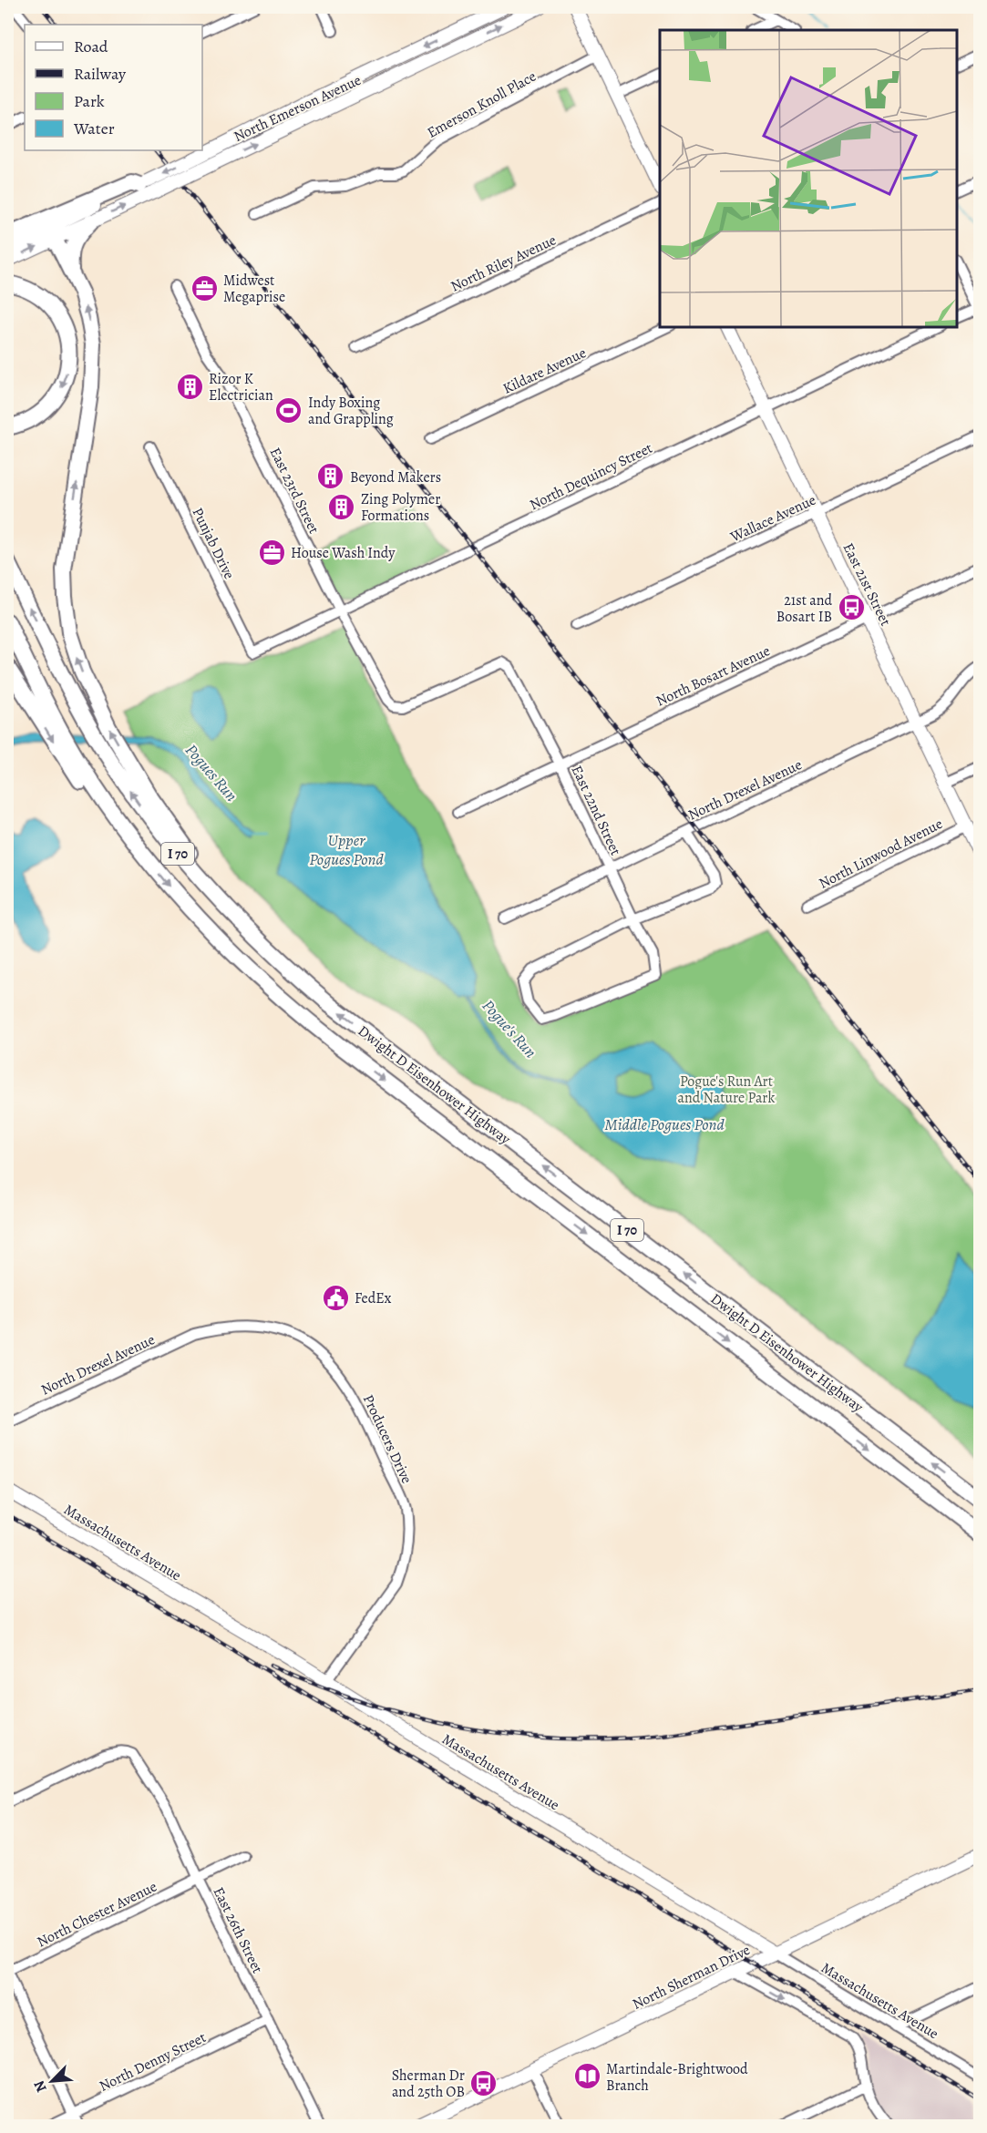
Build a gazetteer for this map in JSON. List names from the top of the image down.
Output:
{
  "streets": {
    "highway": ["I 70", "Dwight D Eisenhower Highway"],
    "main road": [
      "North Emerson Avenue",
      "East 21st Street",
      "Massachusetts Avenue",
      "North Sherman Drive"
    ],
    "street": [
      "Emerson Knoll Place",
      "North Riley Avenue",
      "Kildare Avenue",
      "North Dequincy Street",
      "East 23rd Street",
      "Wallace Avenue",
      "Punjab Drive",
      "North Bosart Avenue",
      "North Drexel Avenue",
      "East 22nd Street",
      "North Linwood Avenue",
      "Producers Drive",
      "North Chester Avenue",
      "East 26th Street",
      "North Denny Street"
    ]
  },
  "crossings": [
    ["North Dequincy Street", "East 23rd Street"],
    ["North Dequincy Street", "Punjab Drive"],
    ["North Dequincy Street", "East 21st Street"],
    ["East 23rd Street", "East 22nd Street"],
    ["Wallace Avenue", "East 21st Street"],
    ["East 21st Street", "North Bosart Avenue"],
    ["East 21st Street", "North Drexel Avenue"],
    ["East 21st Street", "North Linwood Avenue"],
    ["North Bosart Avenue", "East 22nd Street"],
    ["North Drexel Avenue", "East 22nd Street"],
    ["North Drexel Avenue", "Producers Drive"],
    ["Producers Drive", "Massachusetts Avenue"],
    ["Massachusetts Avenue", "North Sherman Drive"],
    ["North Chester Avenue", "East 26th Street"],
    ["East 26th Street", "North Denny Street"]
  ],
  "water": [
    "Pogues Run",
    "Upper Pogues Pond",
    "Pogue's Run",
    "Middle Pogues Pond"
  ],
  "parks": ["Pogue's Run Art and Nature Park"],
  "places": {
    "office": ["Midwest Megaprise", "House Wash Indy"],
    "building": ["Rizor K Electrician", "Beyond Makers", "Zing Polymer Formations"],
    "sports": ["Indy Boxing and Grappling"],
    "bus stop": ["21st and Bosart IB", "Sherman Dr and 25th OB"],
    "public building": ["FedEx"],
    "library": ["Martindale-Brightwood Branch"]
  },
  "legend": [
    "Road",
    "Railway",
    "Park",
    "Water"
  ],
  "north": "bottom left"
}
